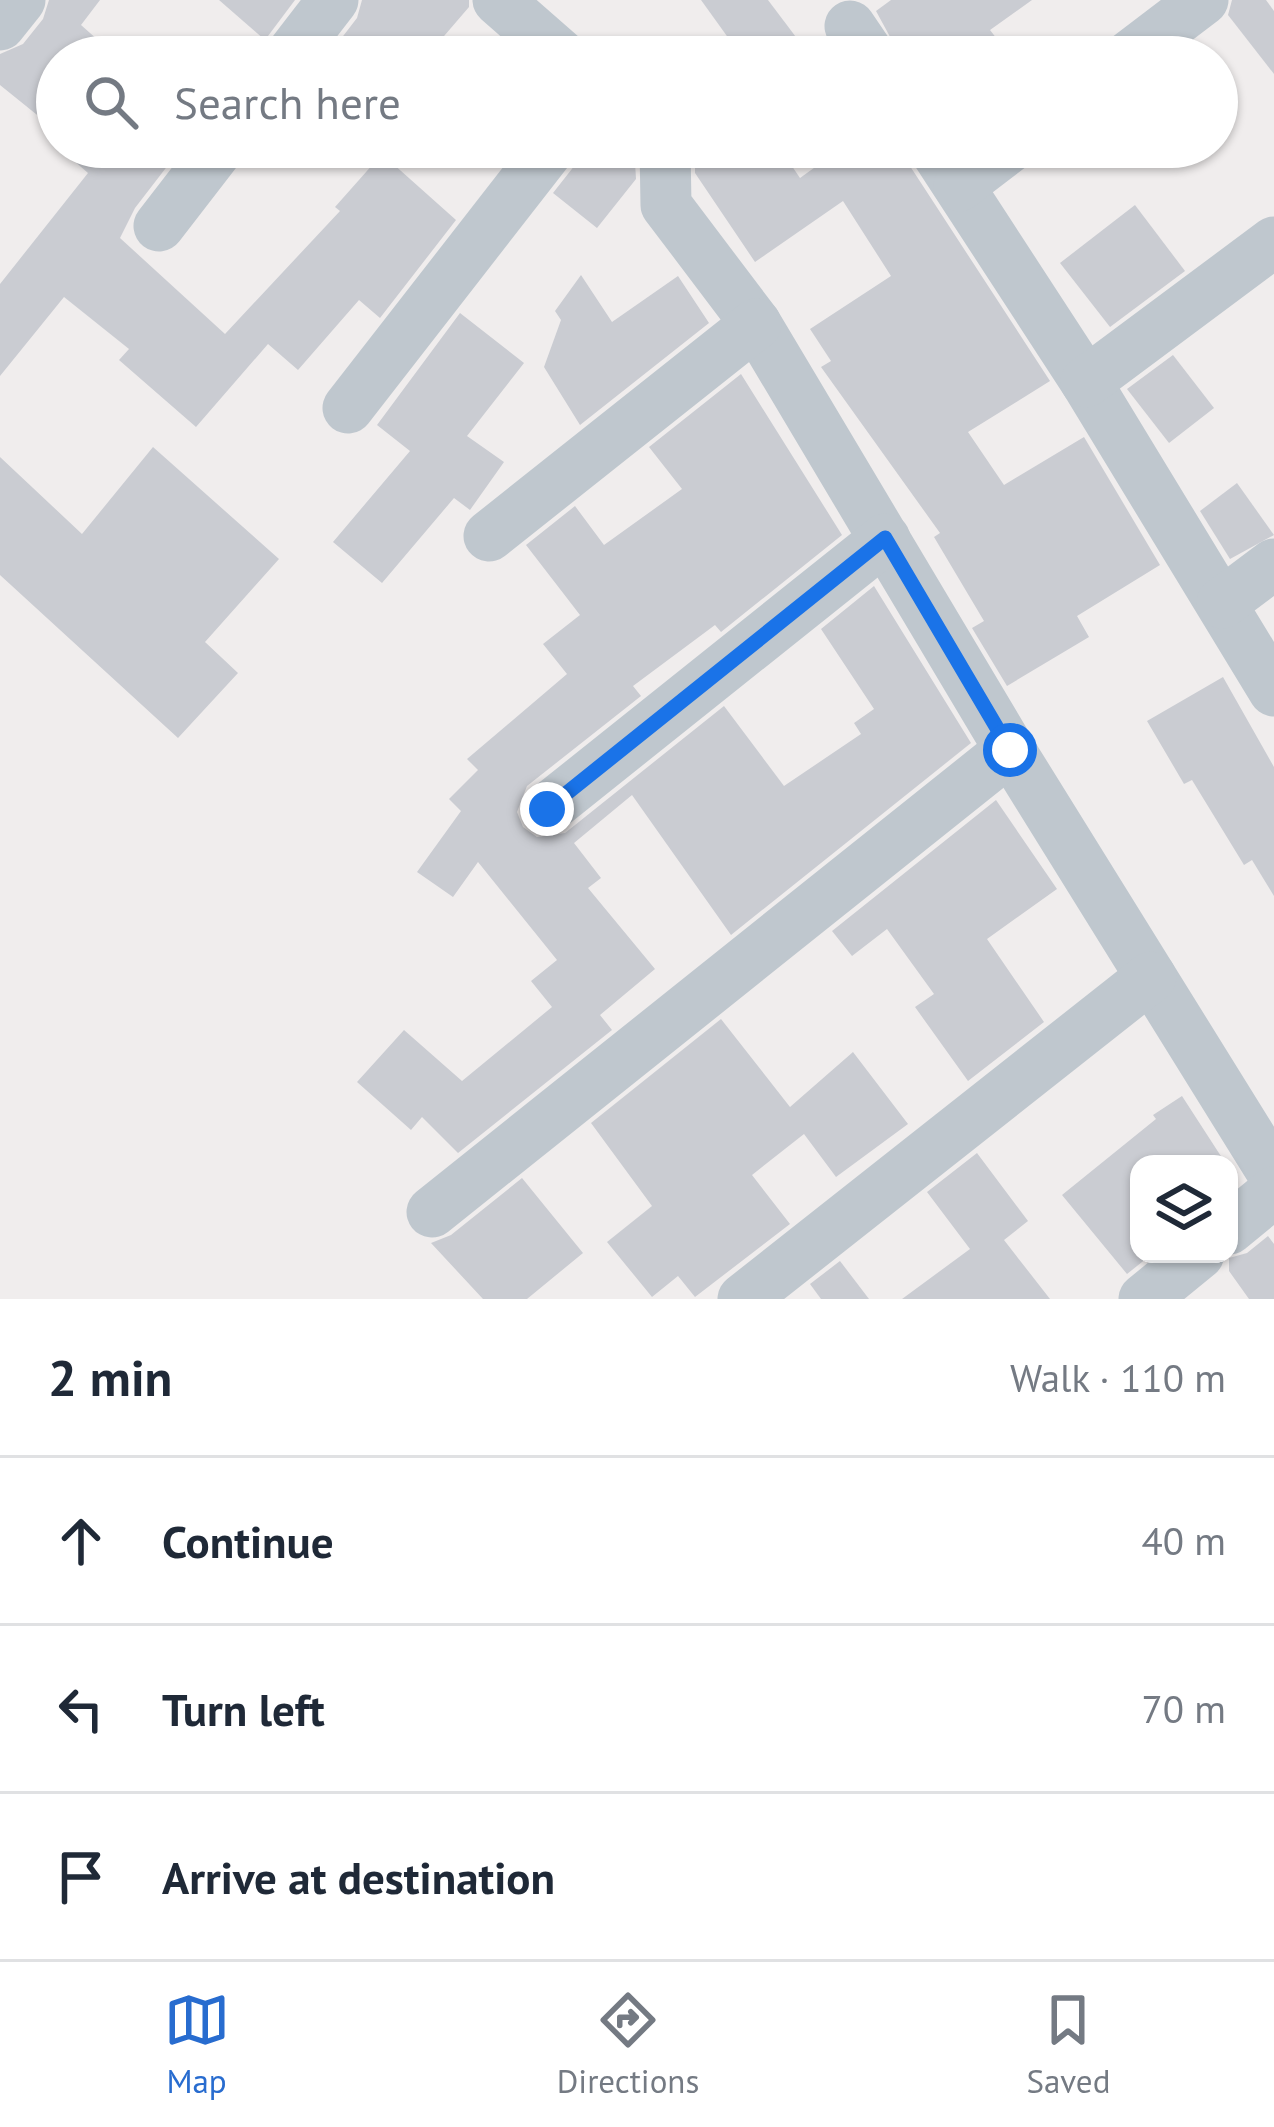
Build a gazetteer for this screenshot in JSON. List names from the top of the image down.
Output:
{
  "page": {
    "search": "Search here",
    "heading": ["2 min", "Walk · 110 m"],
    "list": [
      ["Continue", "40 m"],
      ["Turn left", "70 m"],
      "Arrive at destination"
    ],
    "nav": ["Map", "Directions", "Saved"]
  }
}
